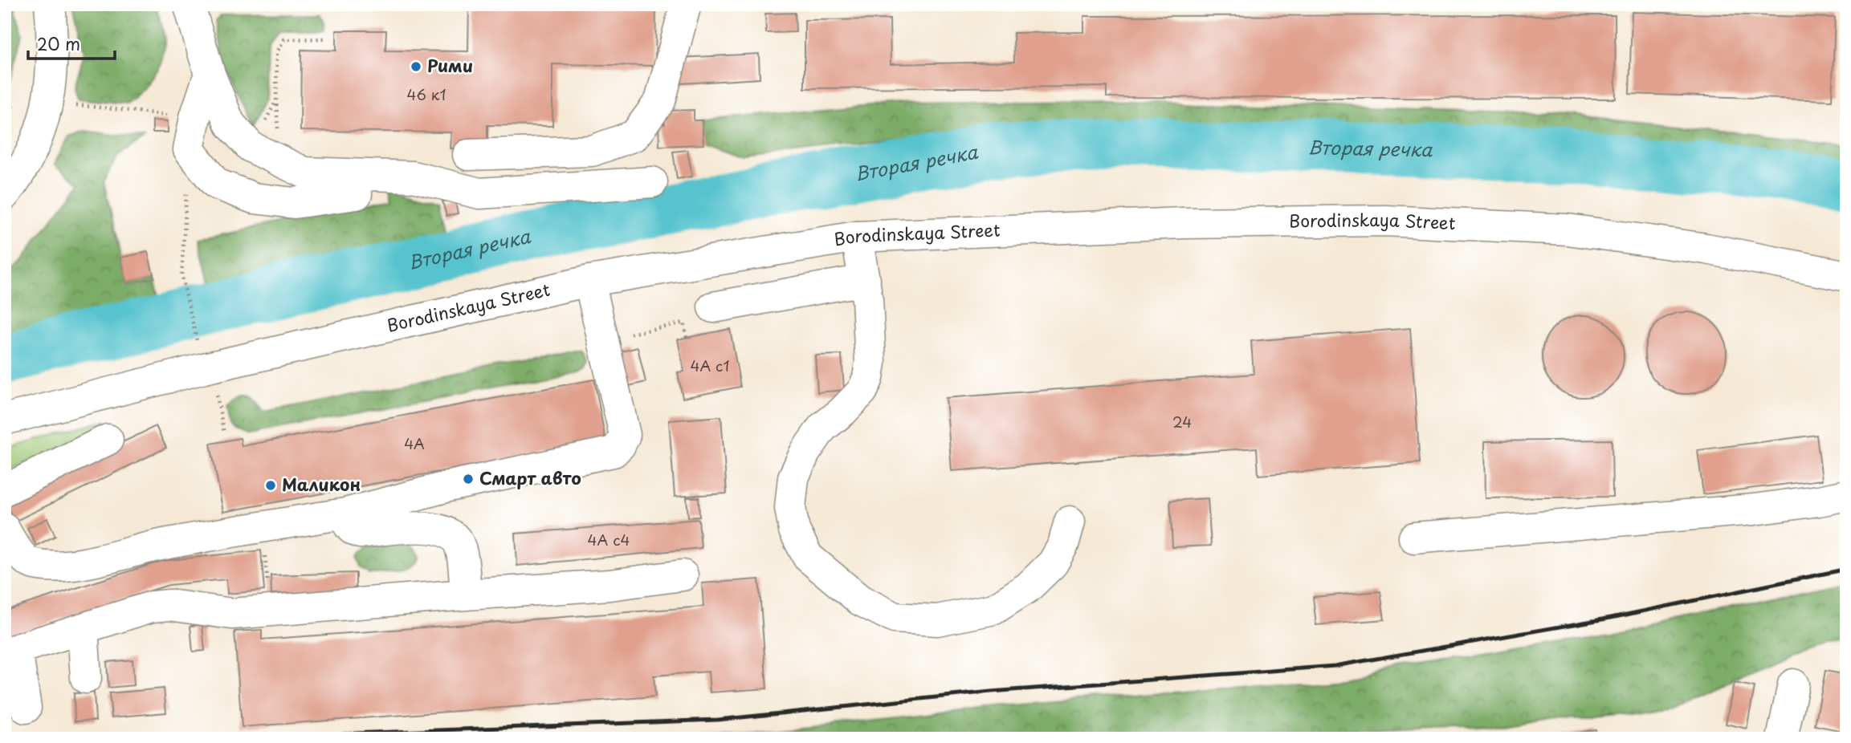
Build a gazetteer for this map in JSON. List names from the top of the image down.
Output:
{
  "streets": {
    "main road": ["Borodinskaya Street"]
  },
  "water": ["Вторая речка"],
  "places": ["Рими", "Смарт авто", "Маликон"],
  "house_numbers": [
    "46 к1",
    "4А с1",
    "24",
    "4А",
    "4А с4"
  ],
  "scale_bar": "20 m"
}
